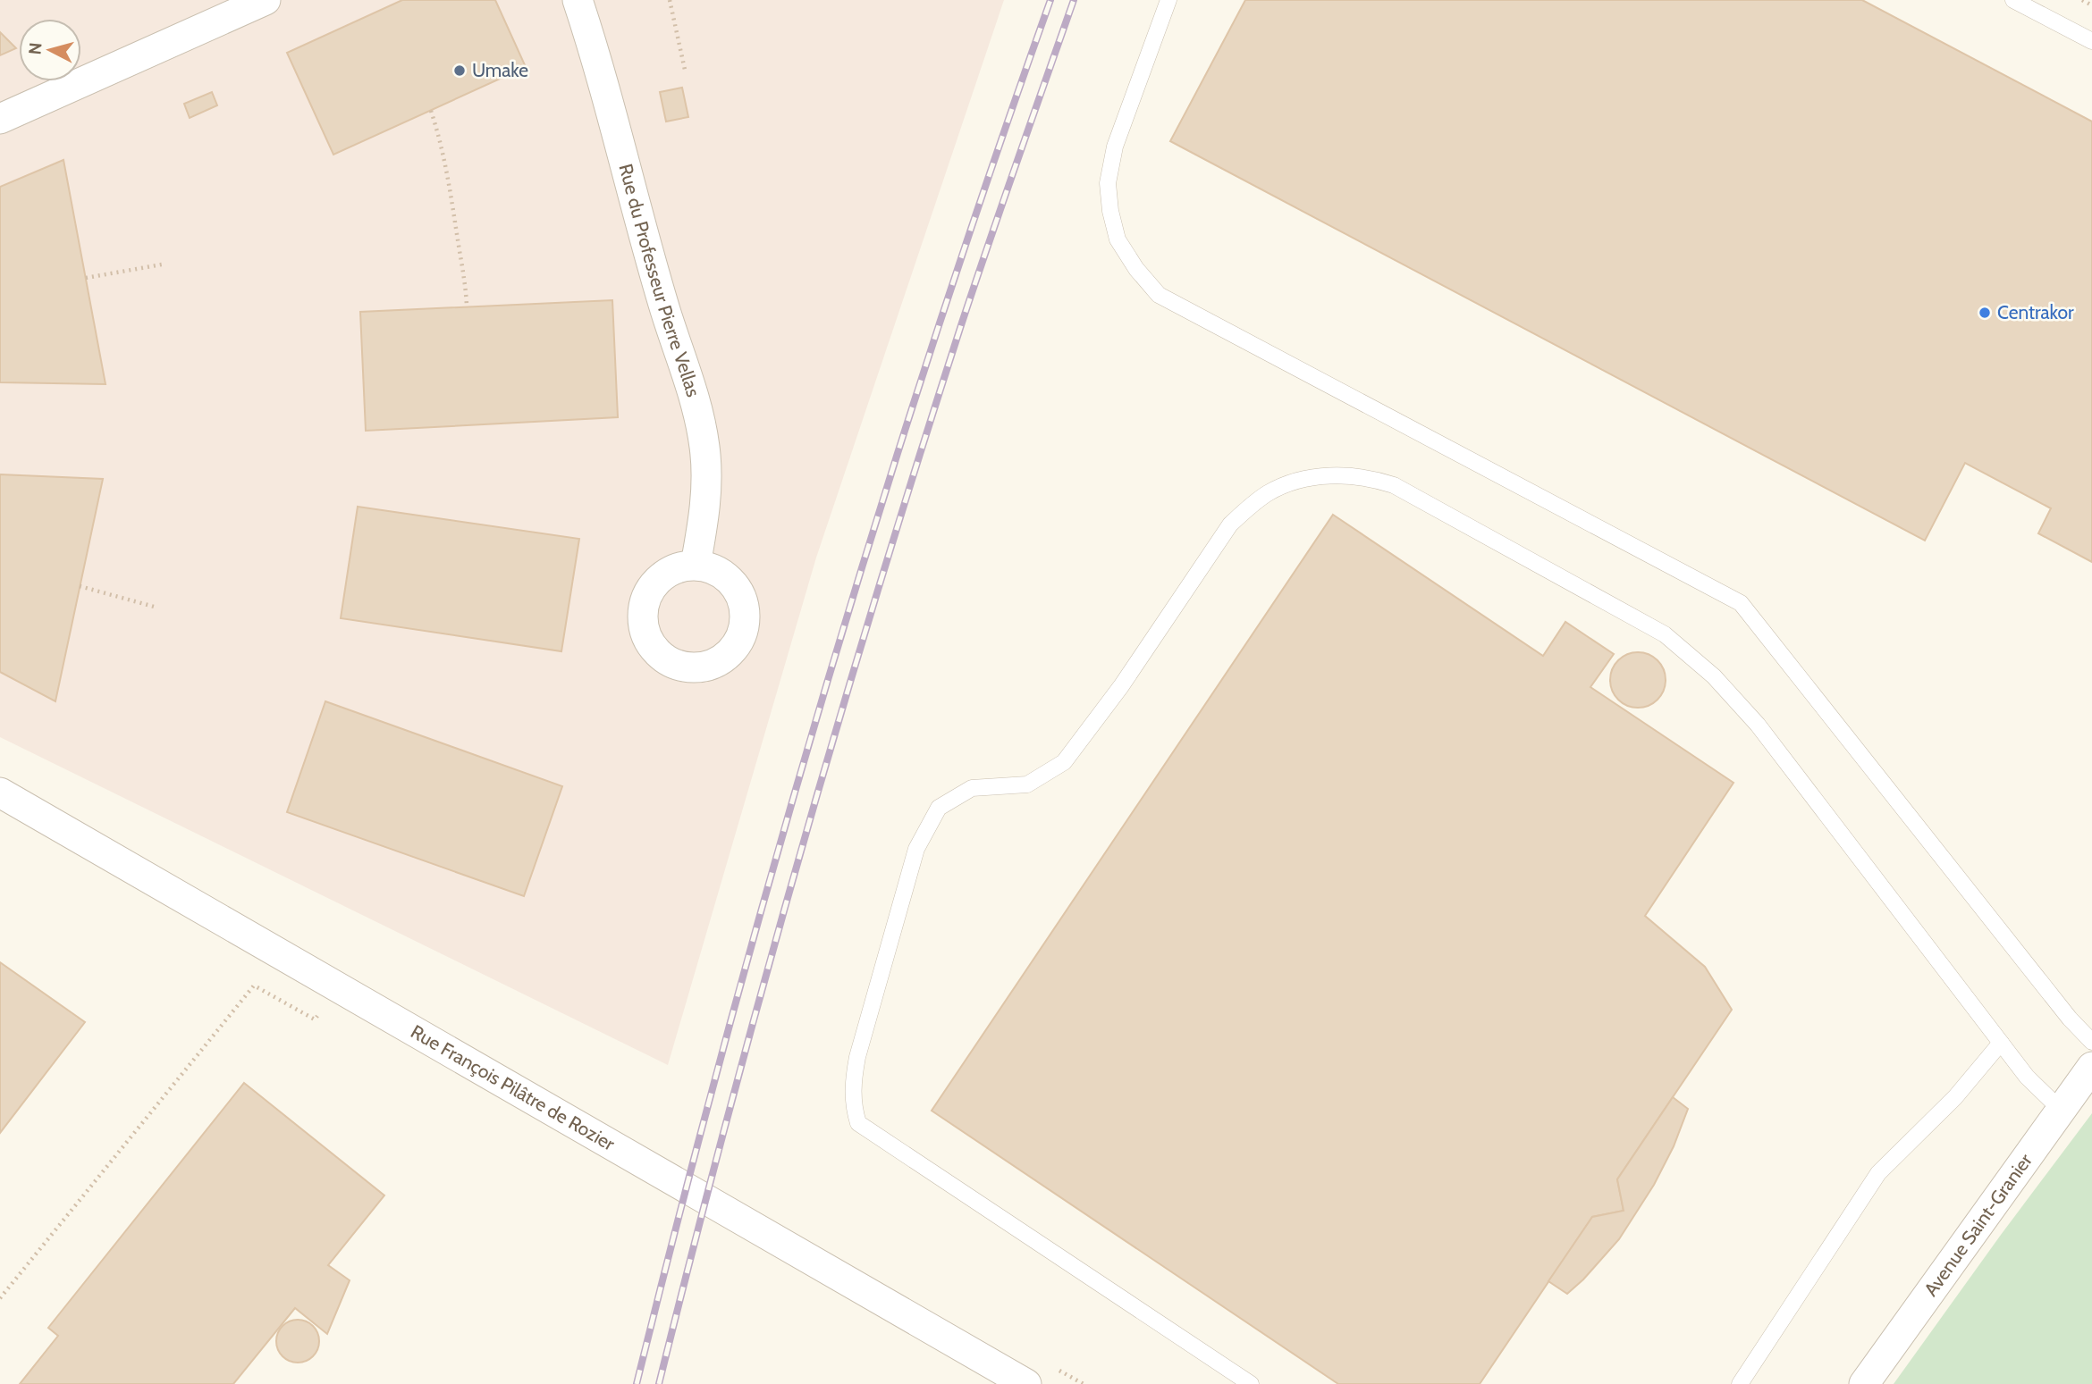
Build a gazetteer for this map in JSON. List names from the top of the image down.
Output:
{
  "streets": {
    "street": ["Rue du Professeur Pierre Vellas", "Rue François Pilâtre de Rozier", "Avenue Saint-Granier"]
  },
  "places": ["Umake", "Centrakor"],
  "north": "left"
}
